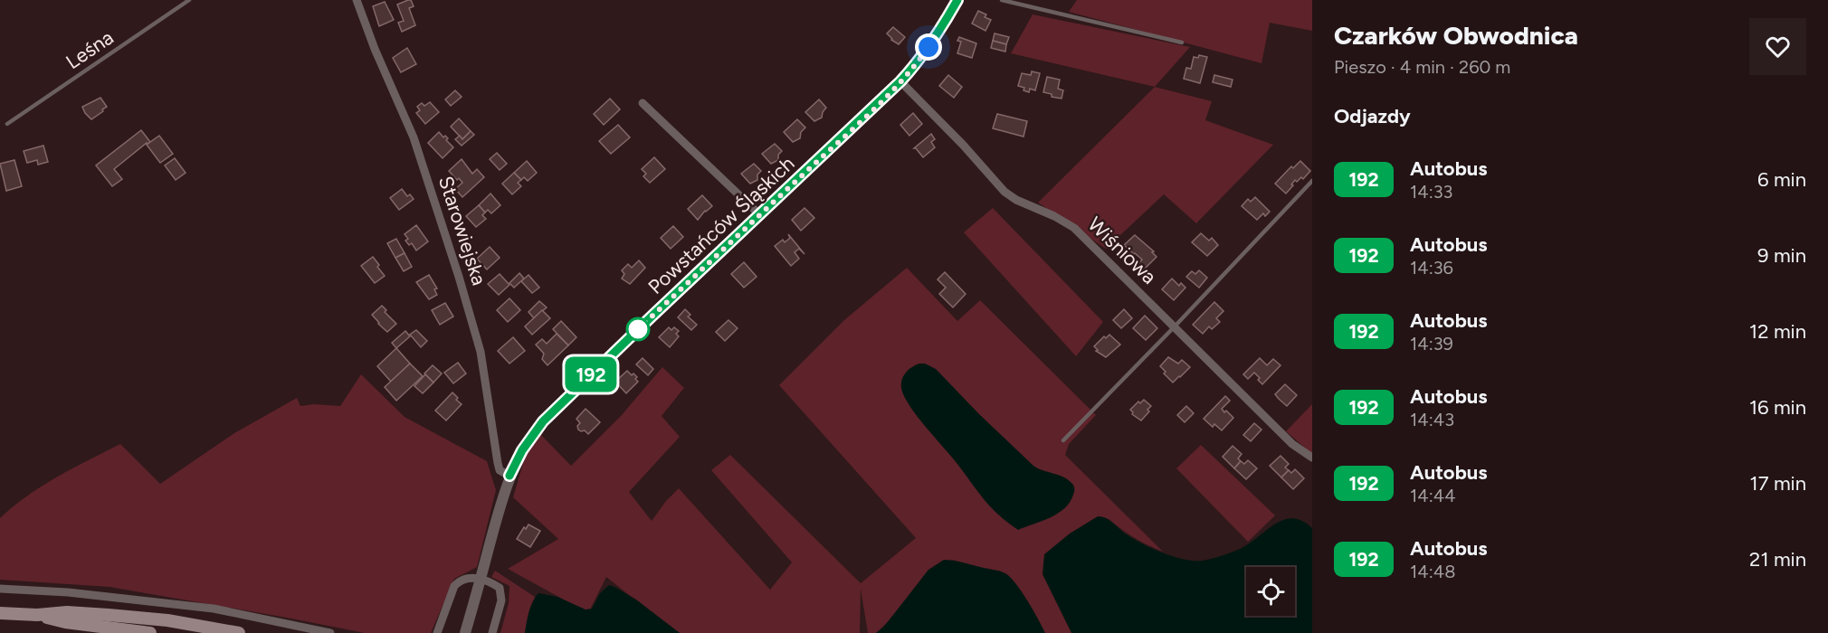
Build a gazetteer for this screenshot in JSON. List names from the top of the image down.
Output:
{
  "streets": {
    "street": ["Powstańców Śląskich", "Starowiejska", "Wiśniowa"],
    "lane": ["Leśna"]
  },
  "crossings": [
    ["Powstańców Śląskich", "Starowiejska"],
    ["Powstańców Śląskich", "Wiśniowa"]
  ],
  "lines": ["bus line 192"],
  "page": {
    "on_map": "192",
    "heading": [
      ["Czarków Obwodnica", "Pieszo · 4 min · 260 m"],
      "Odjazdy"
    ],
    "list": [
      {
        "mark": "192",
        "name": "Autobus",
        "note": "14:33",
        "value": "6 min"
      },
      {
        "mark": "192",
        "name": "Autobus",
        "note": "14:36",
        "value": "9 min"
      },
      {
        "mark": "192",
        "name": "Autobus",
        "note": "14:39",
        "value": "12 min"
      },
      {
        "mark": "192",
        "name": "Autobus",
        "note": "14:43",
        "value": "16 min"
      },
      {
        "mark": "192",
        "name": "Autobus",
        "note": "14:44",
        "value": "17 min"
      },
      {
        "mark": "192",
        "name": "Autobus",
        "note": "14:48",
        "value": "21 min"
      }
    ]
  }
}
